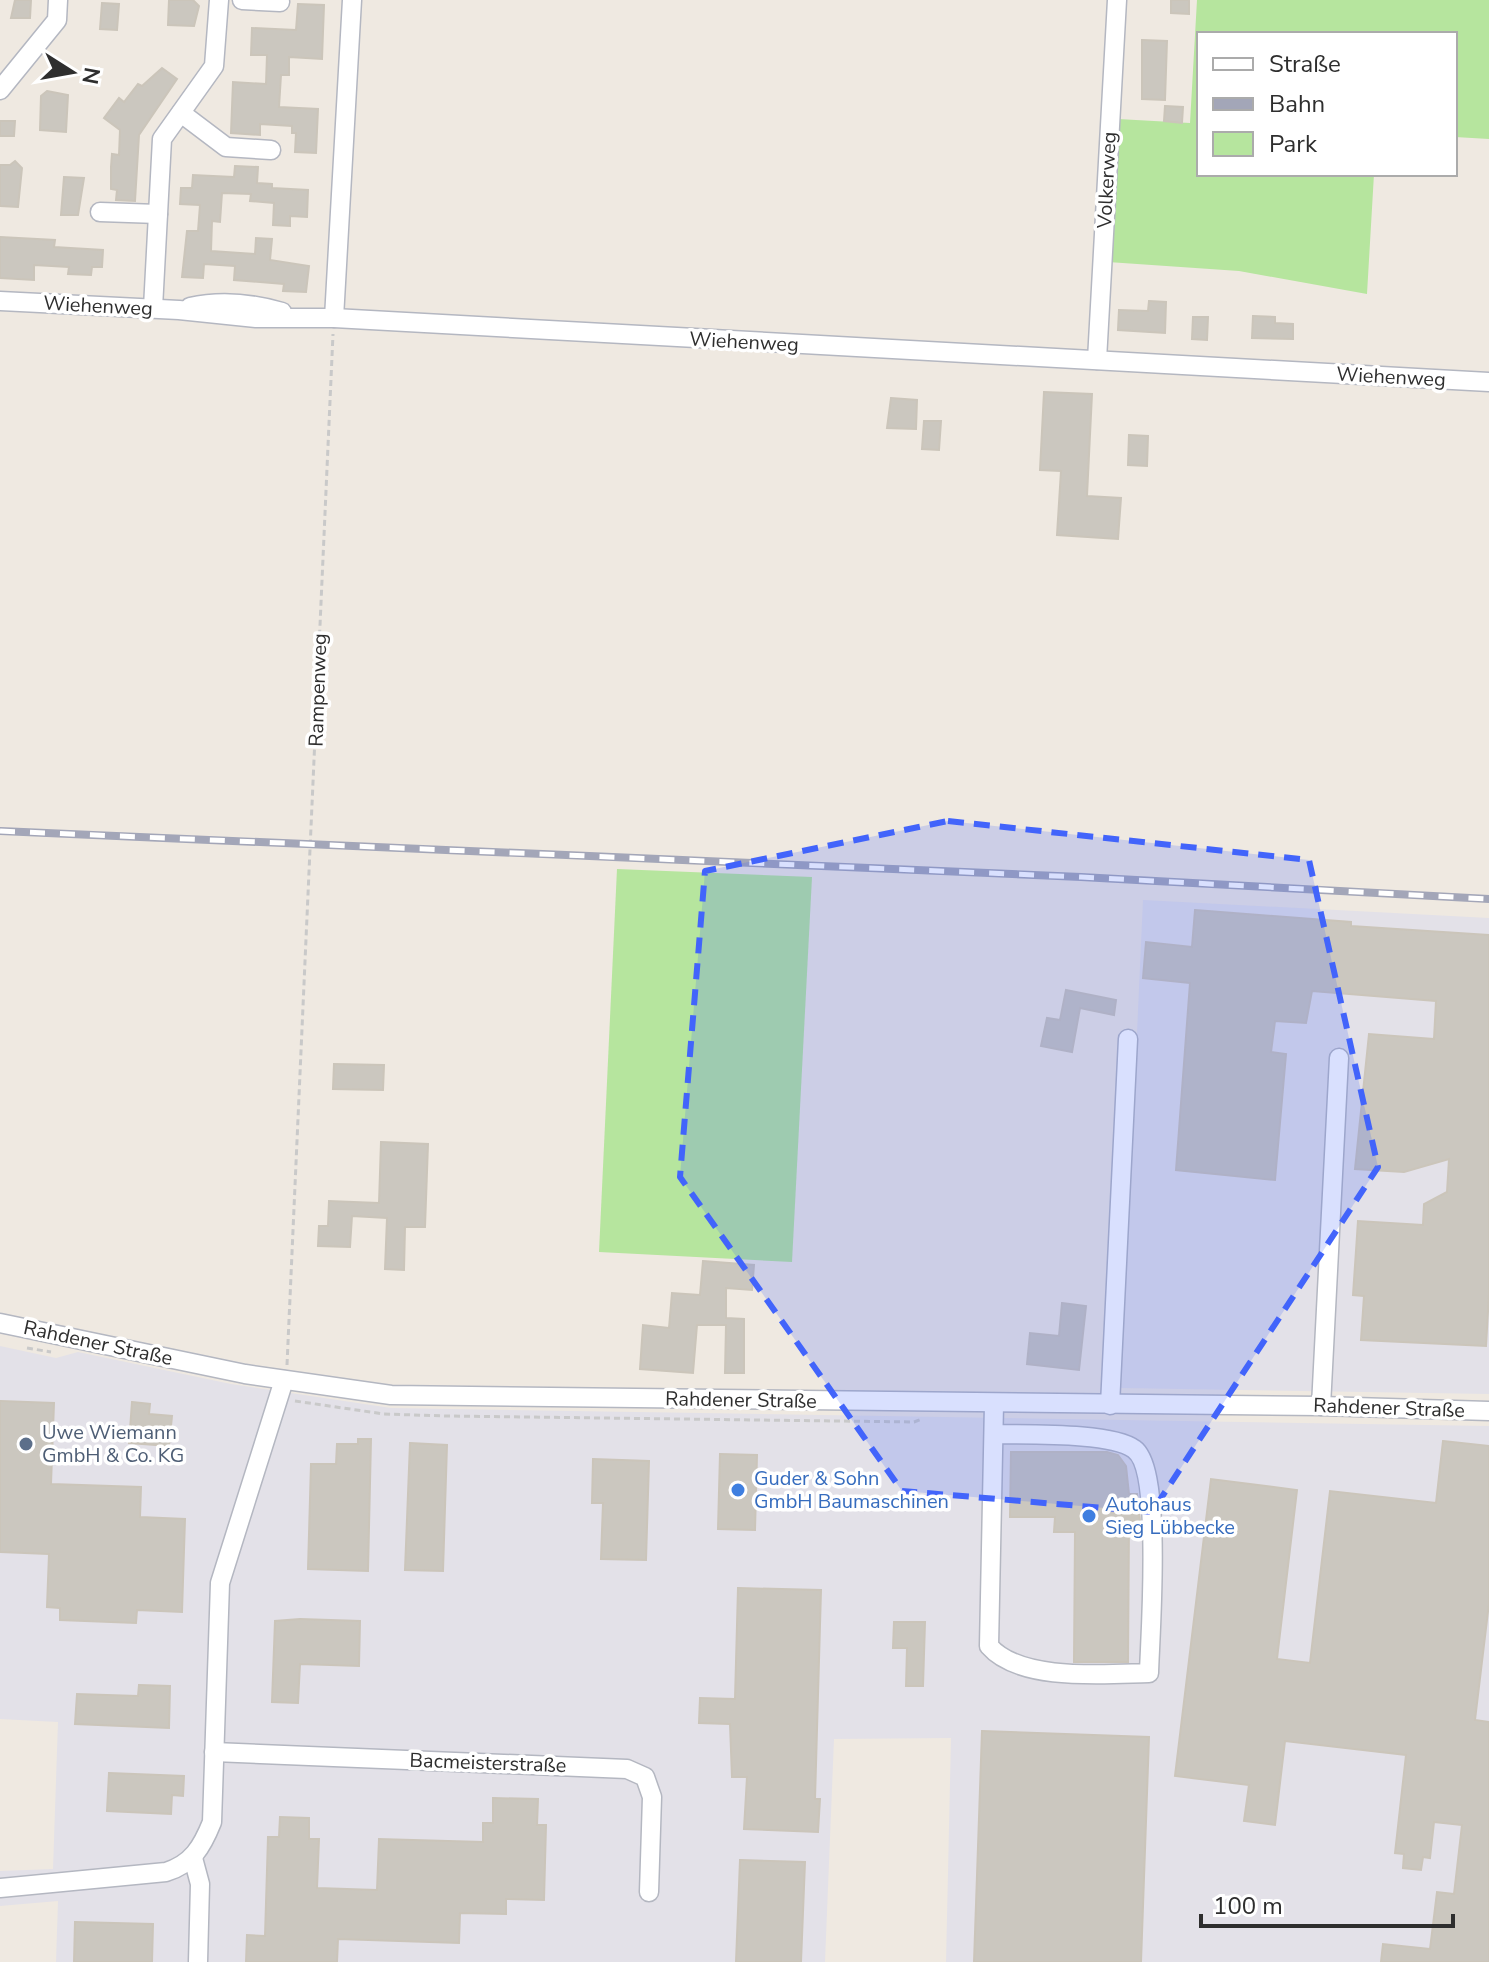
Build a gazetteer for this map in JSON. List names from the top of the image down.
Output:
{
  "streets": {
    "street": [
      "Volkerweg",
      "Wiehenweg",
      "Rahdener Straße",
      "Bacmeisterstraße"
    ],
    "path": ["Rampenweg"]
  },
  "crossings": [
    ["Volkerweg", "Wiehenweg"],
    ["Wiehenweg", "Rampenweg"],
    ["Rampenweg", "Rahdener Straße"]
  ],
  "places": ["Uwe Wiemann GmbH & Co. KG", "Guder & Sohn GmbH Baumaschinen", "Autohaus Sieg Lübbecke"],
  "legend": ["Straße", "Bahn", "Park"],
  "scale_bar": "100 m",
  "north": "right"
}
